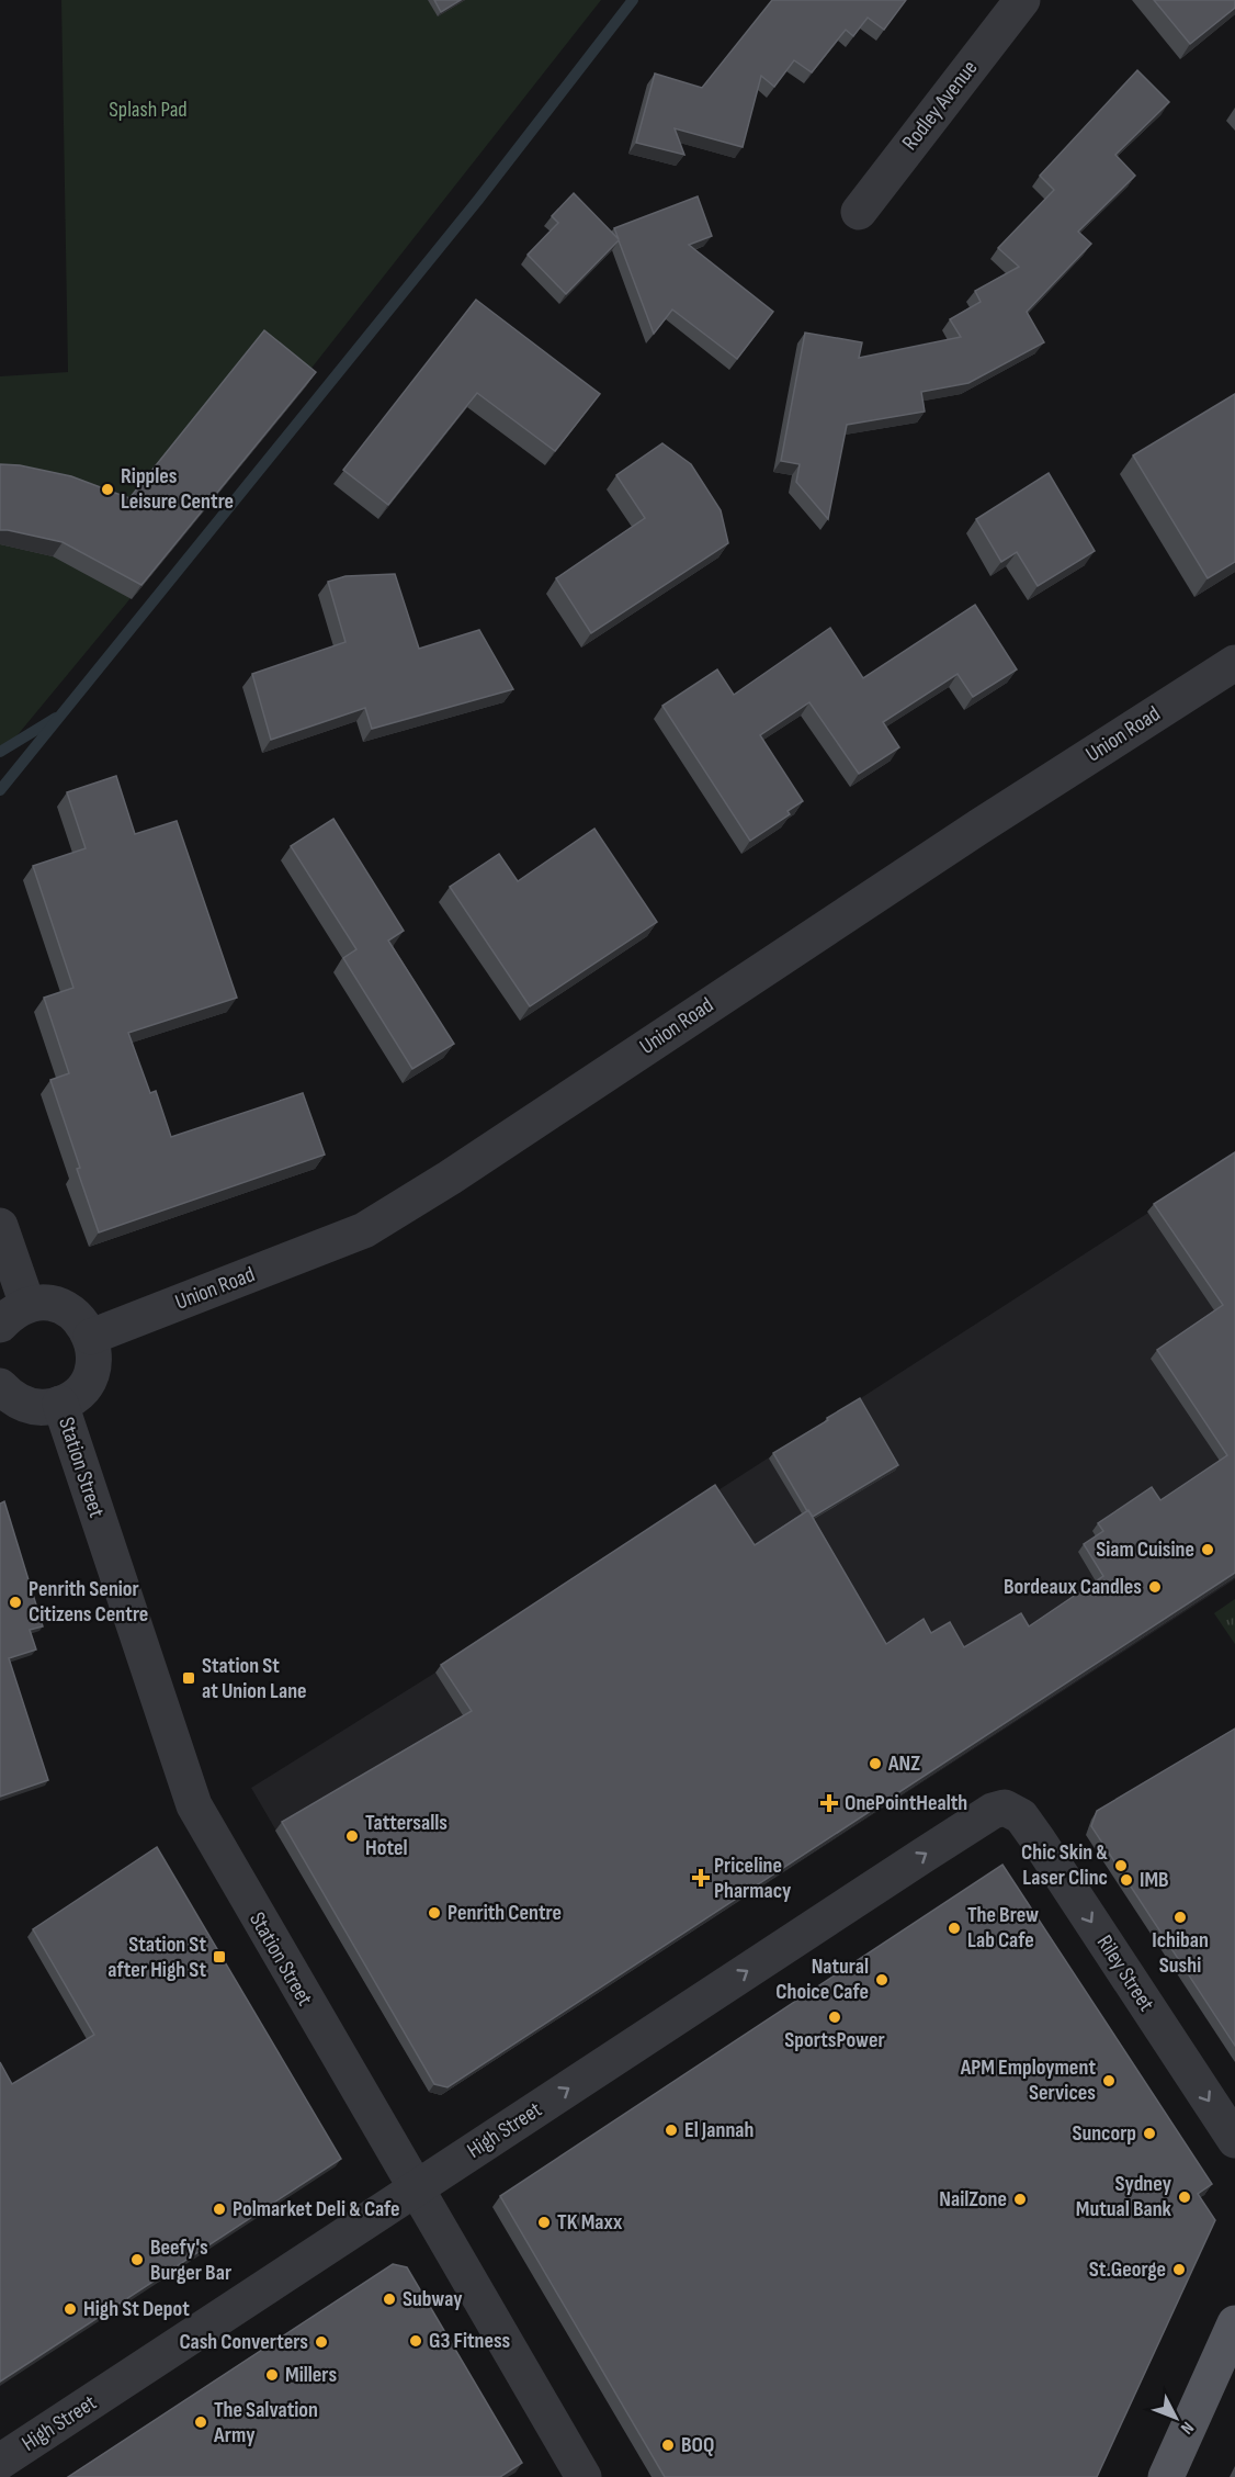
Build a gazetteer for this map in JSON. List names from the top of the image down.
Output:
{
  "streets": {
    "street": [
      "Rodley Avenue",
      "Union Road",
      "Station Street",
      "Riley Street",
      "High Street"
    ]
  },
  "crossings": [
    ["Station Street", "High Street"],
    ["Riley Street", "High Street"]
  ],
  "one_way": ["Riley Street", "High Street"],
  "parks": ["Splash Pad"],
  "places": {
    "other": [
      "Ripples Leisure Centre",
      "Siam Cuisine",
      "Bordeaux Candles",
      "Penrith Senior Citizens Centre",
      "ANZ",
      "Tattersalls Hotel",
      "Chic Skin & Laser Clinc",
      "IMB",
      "Penrith Centre",
      "Ichiban Sushi",
      "The Brew Lab Cafe",
      "Natural Choice Cafe",
      "SportsPower",
      "APM Employment Services",
      "El Jannah",
      "Suncorp",
      "Sydney Mutual Bank",
      "NailZone",
      "Polmarket Deli & Cafe",
      "TK Maxx",
      "Beefy's Burger Bar",
      "St.George",
      "Subway",
      "High St Depot",
      "G3 Fitness",
      "Cash Converters",
      "Millers",
      "The Salvation Army",
      "BOQ"
    ],
    "transit": ["Station St at Union Lane", "Station St after High St"],
    "health": ["OnePointHealth", "Priceline Pharmacy"]
  },
  "north": "bottom right"
}
